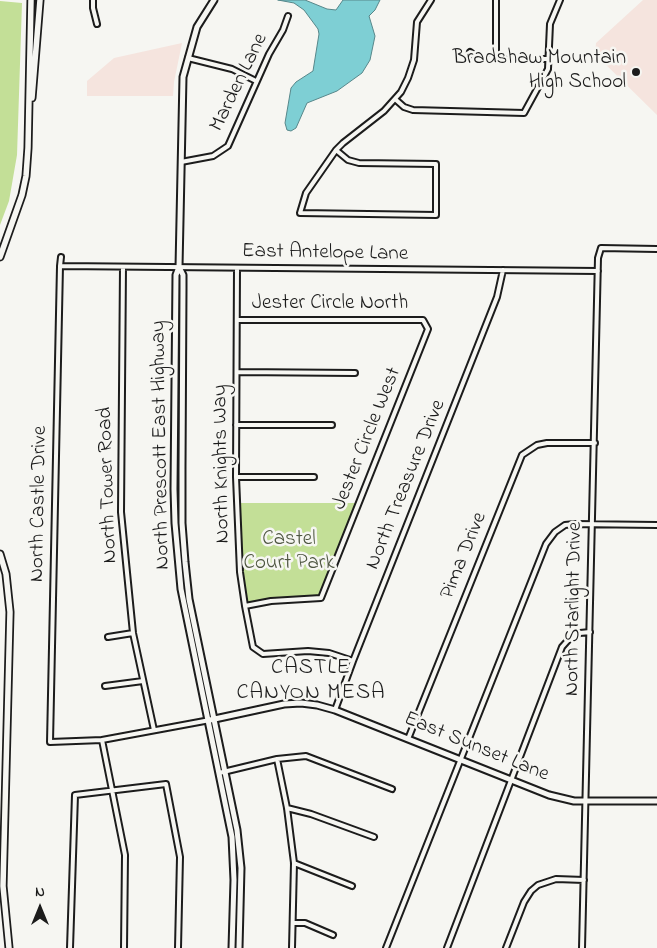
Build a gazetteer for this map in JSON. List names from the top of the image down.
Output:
{
  "streets": {
    "street": [
      "Marden Lane",
      "East Antelope Lane",
      "Jester Circle North",
      "Jester Circle West",
      "North Prescott East Highway",
      "North Knights Way",
      "North Tower Road",
      "North Treasure Drive",
      "North Castle Drive",
      "Pima Drive",
      "North Starlight Drive",
      "East Sunset Lane"
    ]
  },
  "crossings": [
    ["Marden Lane", "North Prescott East Highway"],
    ["East Antelope Lane", "North Prescott East Highway"],
    ["East Antelope Lane", "North Knights Way"],
    ["East Antelope Lane", "North Tower Road"],
    ["East Antelope Lane", "North Treasure Drive"],
    ["East Antelope Lane", "North Castle Drive"],
    ["East Antelope Lane", "North Starlight Drive"],
    ["Jester Circle North", "Jester Circle West"],
    ["Jester Circle North", "North Knights Way"],
    ["Jester Circle West", "North Knights Way"],
    ["North Prescott East Highway", "East Sunset Lane"],
    ["North Knights Way", "North Treasure Drive"],
    ["North Tower Road", "East Sunset Lane"],
    ["North Treasure Drive", "East Sunset Lane"],
    ["North Castle Drive", "East Sunset Lane"],
    ["Pima Drive", "North Starlight Drive"],
    ["Pima Drive", "East Sunset Lane"],
    ["North Starlight Drive", "East Sunset Lane"]
  ],
  "districts": ["CASTLE CANYON MESA"],
  "parks": ["Castel Court Park"],
  "places": ["Bradshaw Mountain High School"],
  "north": "top"
}
